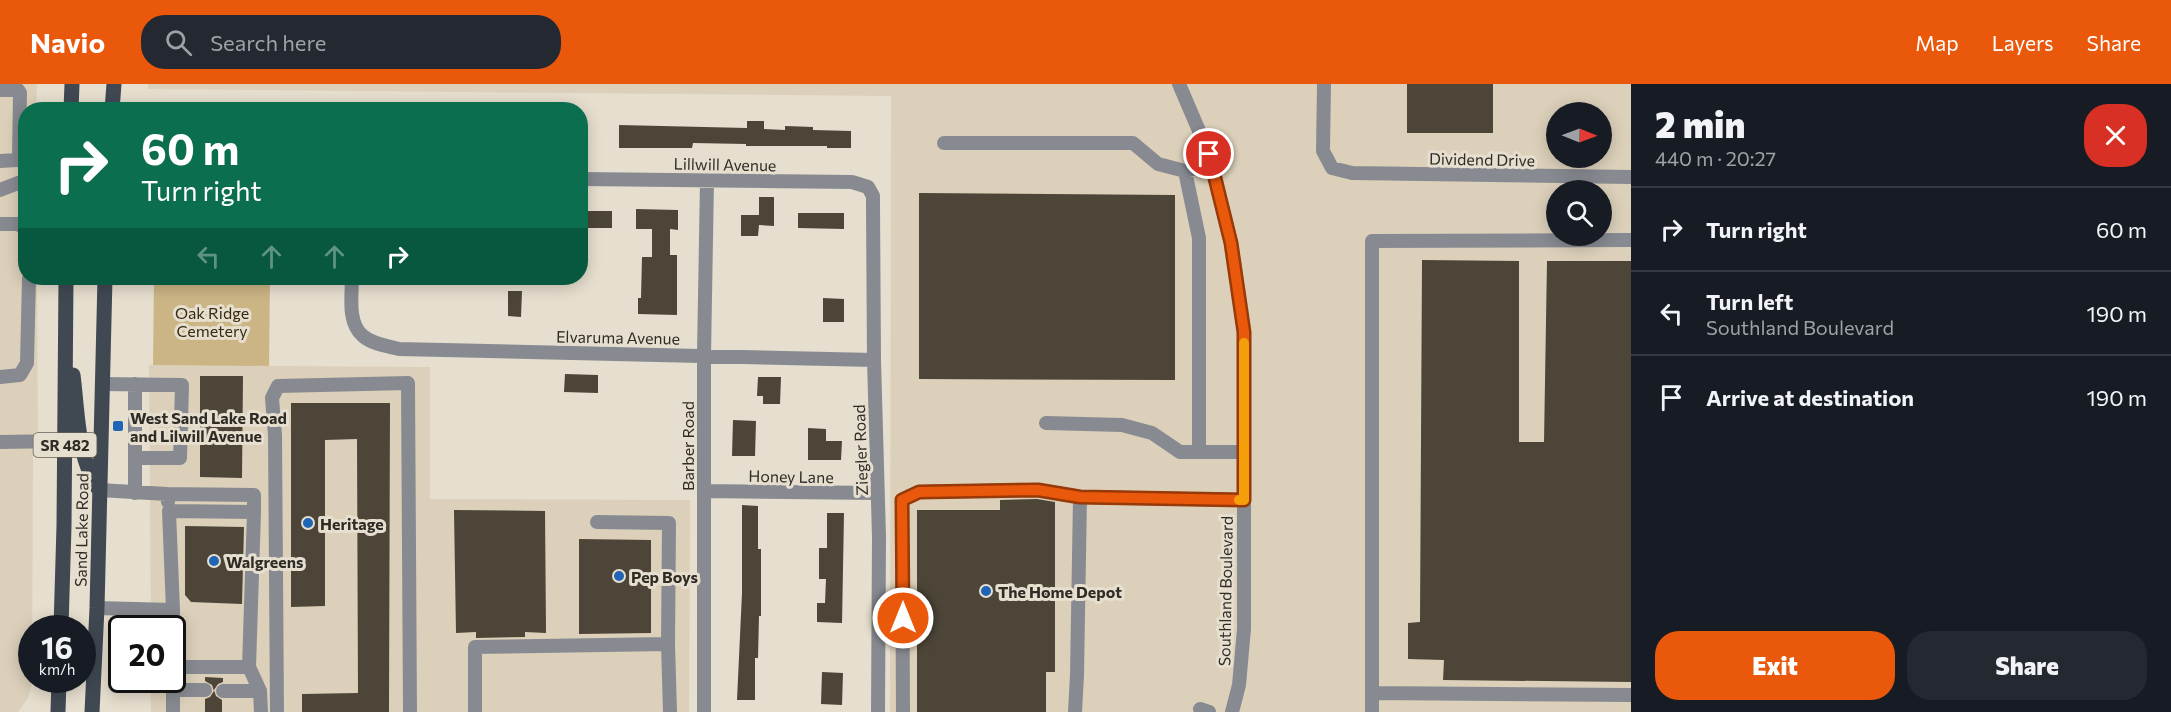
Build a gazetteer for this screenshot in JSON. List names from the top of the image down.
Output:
{
  "streets": {
    "main road": ["SR 482", "Sand Lake Road"],
    "street": [
      "Dividend Drive",
      "Lillwill Avenue",
      "Elvaruma Avenue",
      "Barber Road",
      "Ziegler Road",
      "Honey Lane",
      "Southland Boulevard"
    ]
  },
  "crossings": [
    ["Lillwill Avenue", "Barber Road"],
    ["Lillwill Avenue", "Ziegler Road"],
    ["Elvaruma Avenue", "Barber Road"],
    ["Elvaruma Avenue", "Ziegler Road"],
    ["Barber Road", "Honey Lane"],
    ["Ziegler Road", "Honey Lane"]
  ],
  "parks": ["Oak Ridge Cemetery"],
  "places": {
    "transit": ["West Sand Lake Road and Lilwill Avenue"],
    "other": [
      "Heritage",
      "Walgreens",
      "Pep Boys",
      "The Home Depot"
    ]
  },
  "north": "right",
  "page": {
    "header": "Navio",
    "search": "Search here",
    "nav": ["Map", "Layers", "Share"],
    "heading": ["2 min", "440 m · 20:27"],
    "turn": ["60 m", "Turn right"],
    "list": [
      {
        "name": "Turn right",
        "value": "60 m"
      },
      {
        "name": "Turn left",
        "note": "Southland Boulevard",
        "value": "190 m"
      },
      {
        "name": "Arrive at destination",
        "value": "190 m"
      }
    ],
    "speed": "16 km/h",
    "limit": "20",
    "buttons": ["Exit", "Share"]
  }
}
